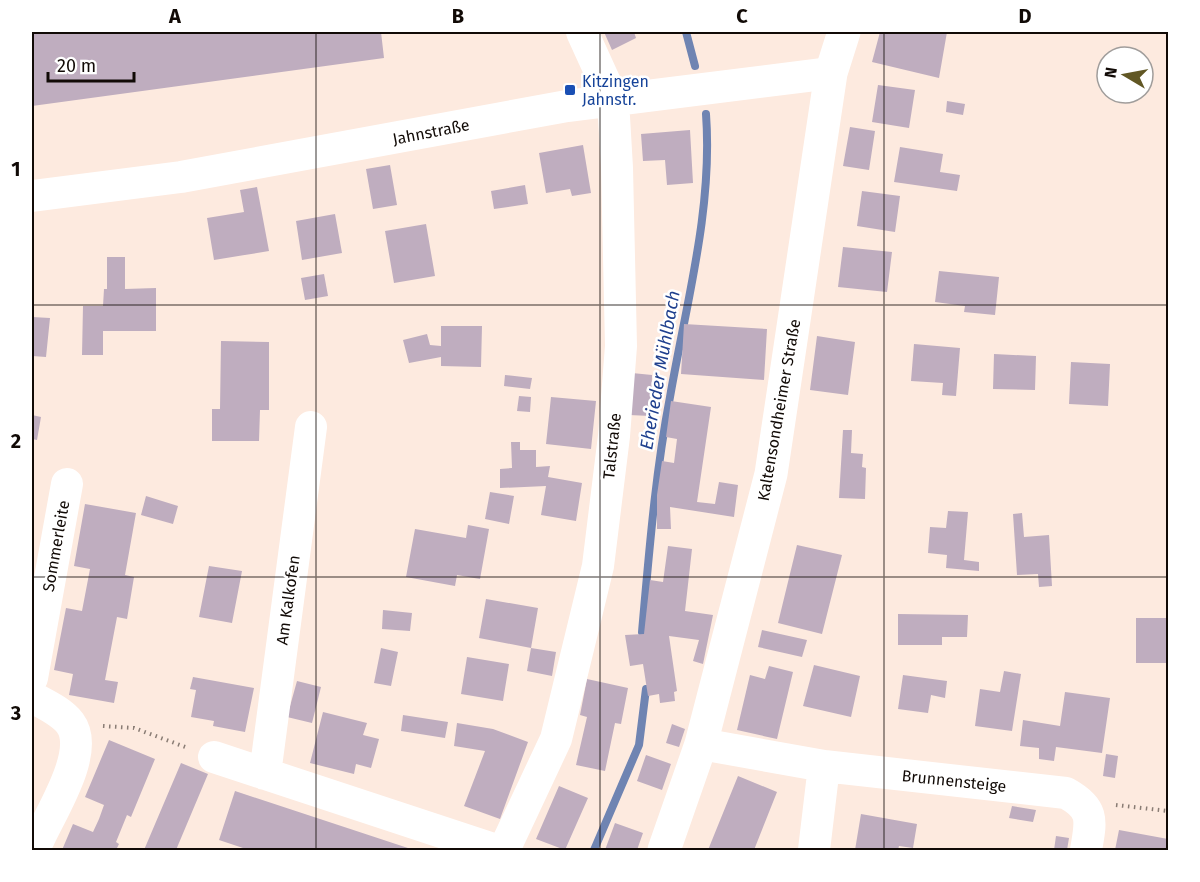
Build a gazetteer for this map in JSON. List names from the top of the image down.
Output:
{
  "streets": {
    "main road": ["Kaltensondheimer Straße"],
    "street": [
      "Jahnstraße",
      "Talstraße",
      "Sommerleite",
      "Am Kalkofen",
      "Brunnensteige"
    ]
  },
  "crossings": [
    ["Jahnstraße", "Kaltensondheimer Straße"],
    ["Jahnstraße", "Talstraße"],
    ["Kaltensondheimer Straße", "Brunnensteige"]
  ],
  "water": ["Eherieder Mühlbach"],
  "places": {
    "transit": ["Kitzingen Jahnstr."]
  },
  "scale_bar": "20 m",
  "north": "left",
  "grid": {
    "columns": [
      "A",
      "B",
      "C",
      "D"
    ],
    "rows": ["1", "2", "3"]
  }
}
